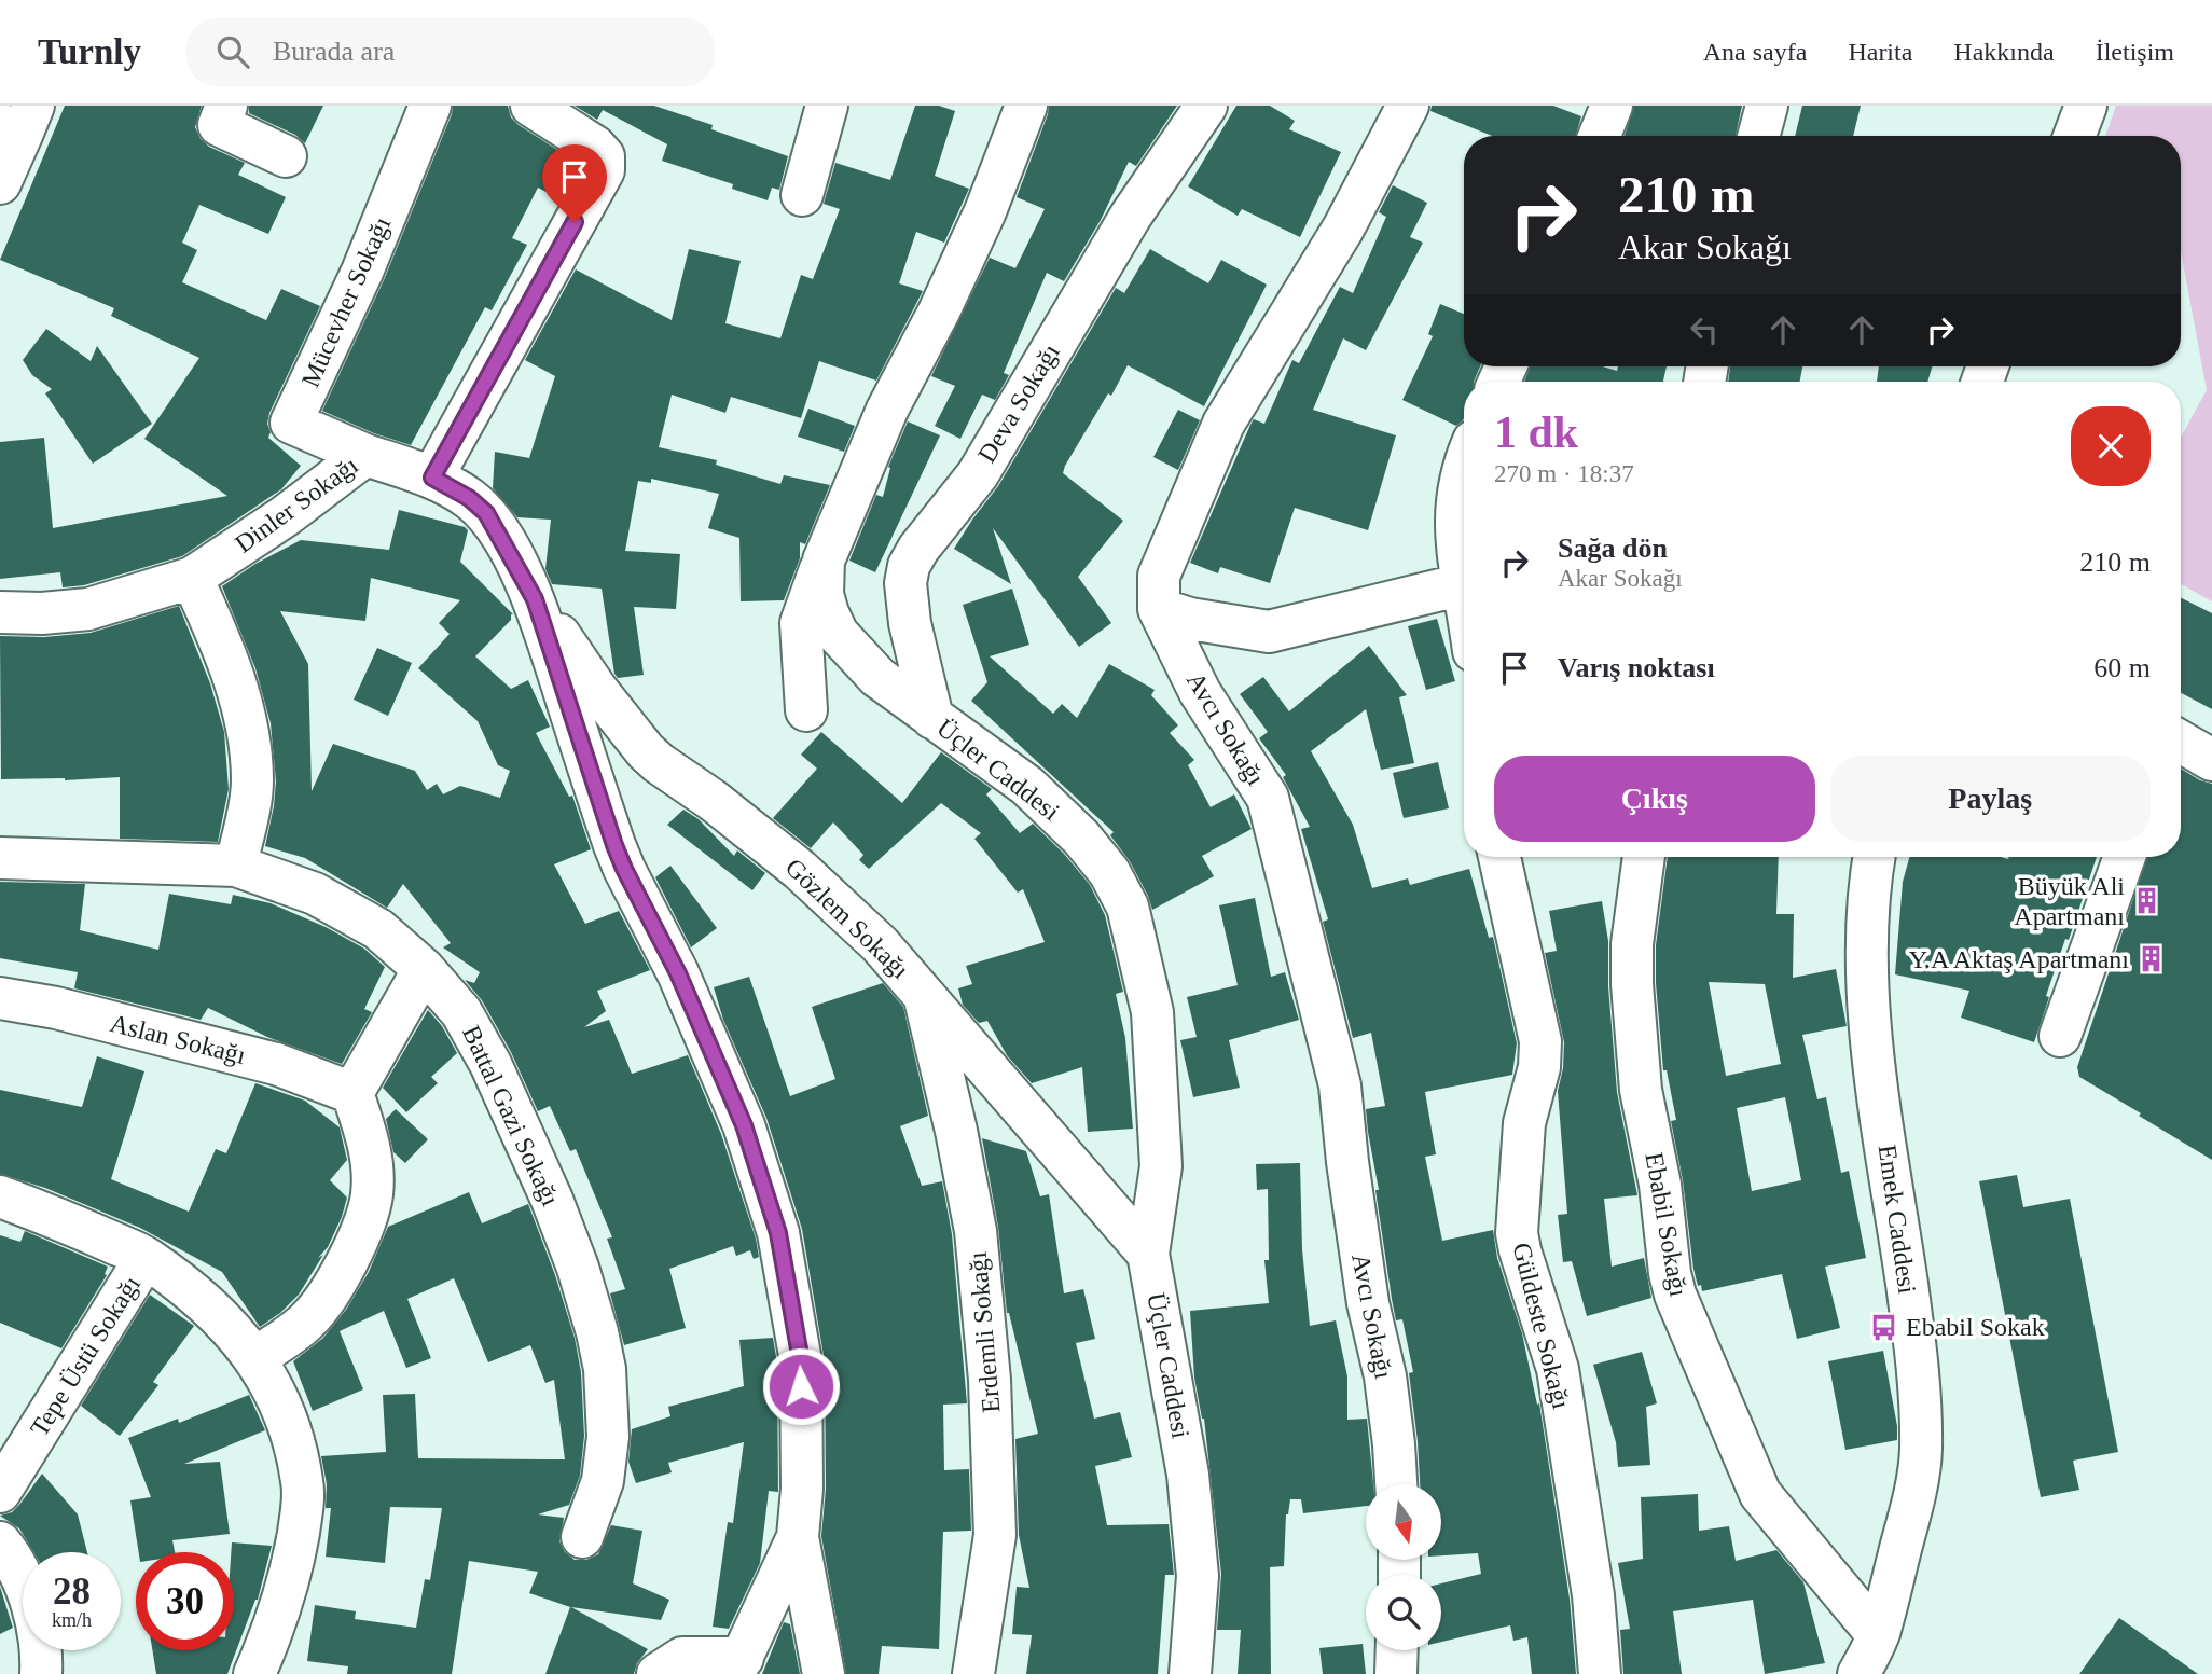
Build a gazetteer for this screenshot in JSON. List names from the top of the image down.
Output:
{
  "streets": {
    "street": [
      "Mücevher Sokağı",
      "Deva Sokağı",
      "Dinler Sokağı",
      "Avcı Sokağı",
      "Üçler Caddesi",
      "Gözlem Sokağı",
      "Aslan Sokağı",
      "Battal Gazi Sokağı",
      "Emek Caddesi",
      "Ebabil Sokağı",
      "Güldeste Sokağı",
      "Erdemli Sokağı",
      "Tepe Üstü Sokağı"
    ]
  },
  "crossings": [
    ["Mücevher Sokağı", "Dinler Sokağı"],
    ["Deva Sokağı", "Üçler Caddesi"],
    ["Dinler Sokağı", "Gözlem Sokağı"],
    ["Üçler Caddesi", "Gözlem Sokağı"],
    ["Gözlem Sokağı", "Erdemli Sokağı"],
    ["Emek Caddesi", "Ebabil Sokağı"]
  ],
  "places": {
    "building": ["Büyük Ali Apartmanı", "Y.A Aktaş Apartmanı"],
    "bus stop": ["Ebabil Sokak"]
  },
  "north": "bottom",
  "page": {
    "header": "Turnly",
    "search": "Burada ara",
    "nav": [
      "Ana sayfa",
      "Harita",
      "Hakkında",
      "İletişim"
    ],
    "turn": ["210 m", "Akar Sokağı"],
    "heading": ["1 dk", "270 m · 18:37"],
    "list": [
      {
        "name": "Sağa dön",
        "note": "Akar Sokağı",
        "value": "210 m"
      },
      {
        "name": "Varış noktası",
        "value": "60 m"
      }
    ],
    "buttons": ["Çıkış", "Paylaş"],
    "speed": "28 km/h",
    "limit": "30"
  }
}
